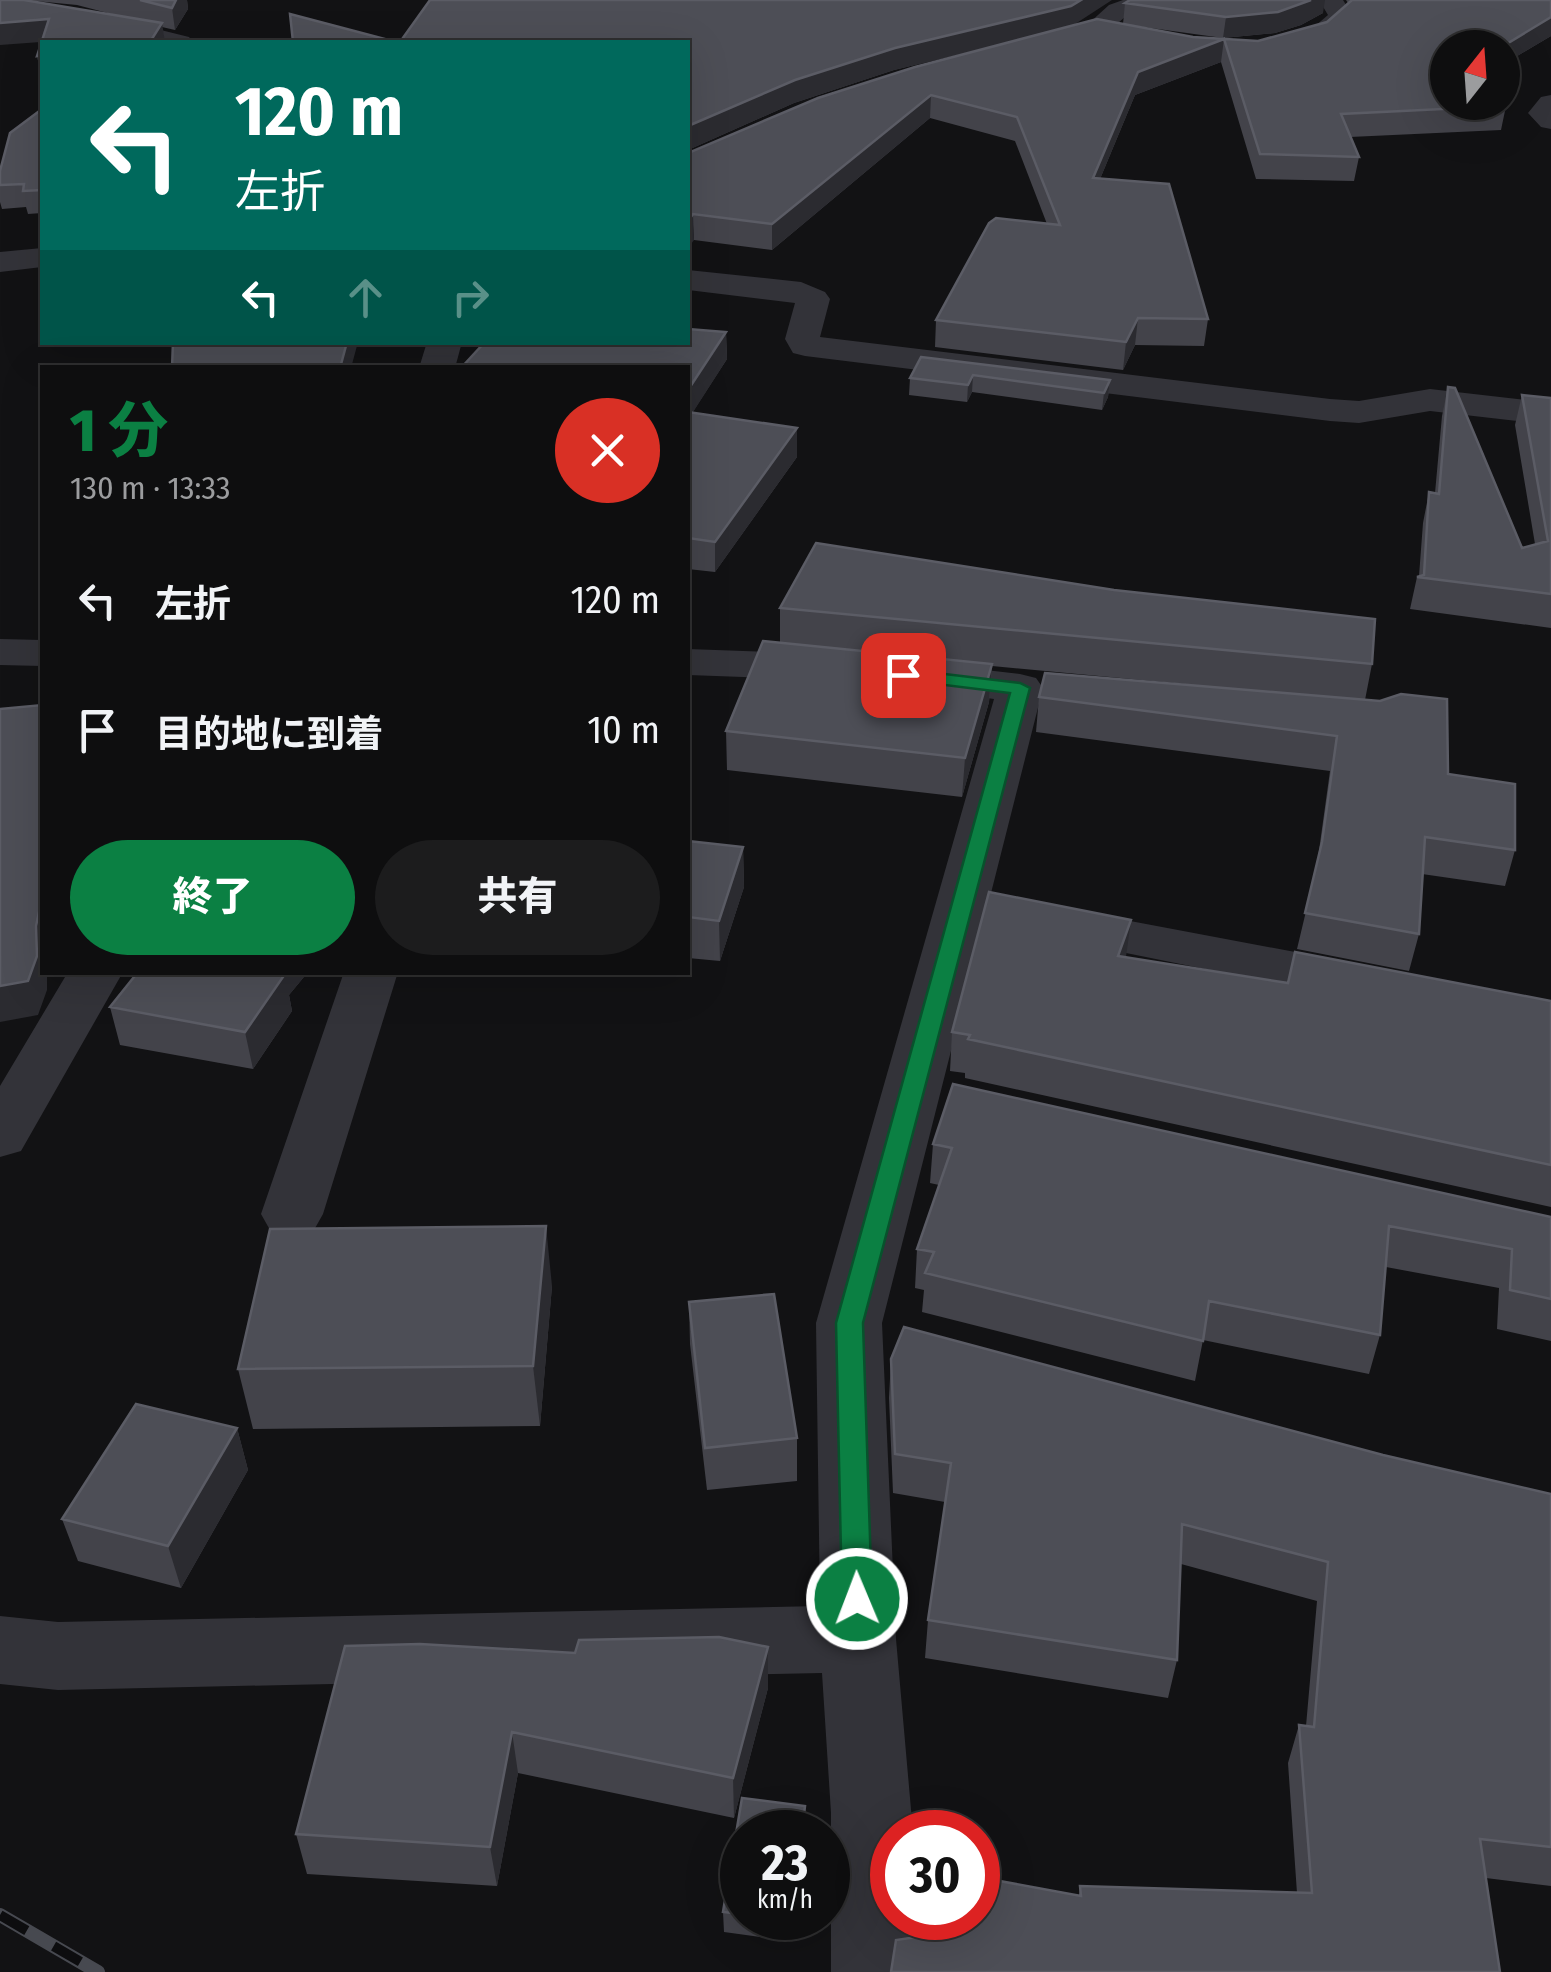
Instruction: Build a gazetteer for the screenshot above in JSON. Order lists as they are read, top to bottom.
{
  "north": "top",
  "page": {
    "turn": ["120 m", "左折"],
    "heading": ["1 分", "130 m · 13:33"],
    "list": [
      {
        "name": "左折",
        "value": "120 m"
      },
      {
        "name": "目的地に到着",
        "value": "10 m"
      }
    ],
    "buttons": ["終了", "共有"],
    "speed": "23 km/h",
    "limit": "30"
  }
}
